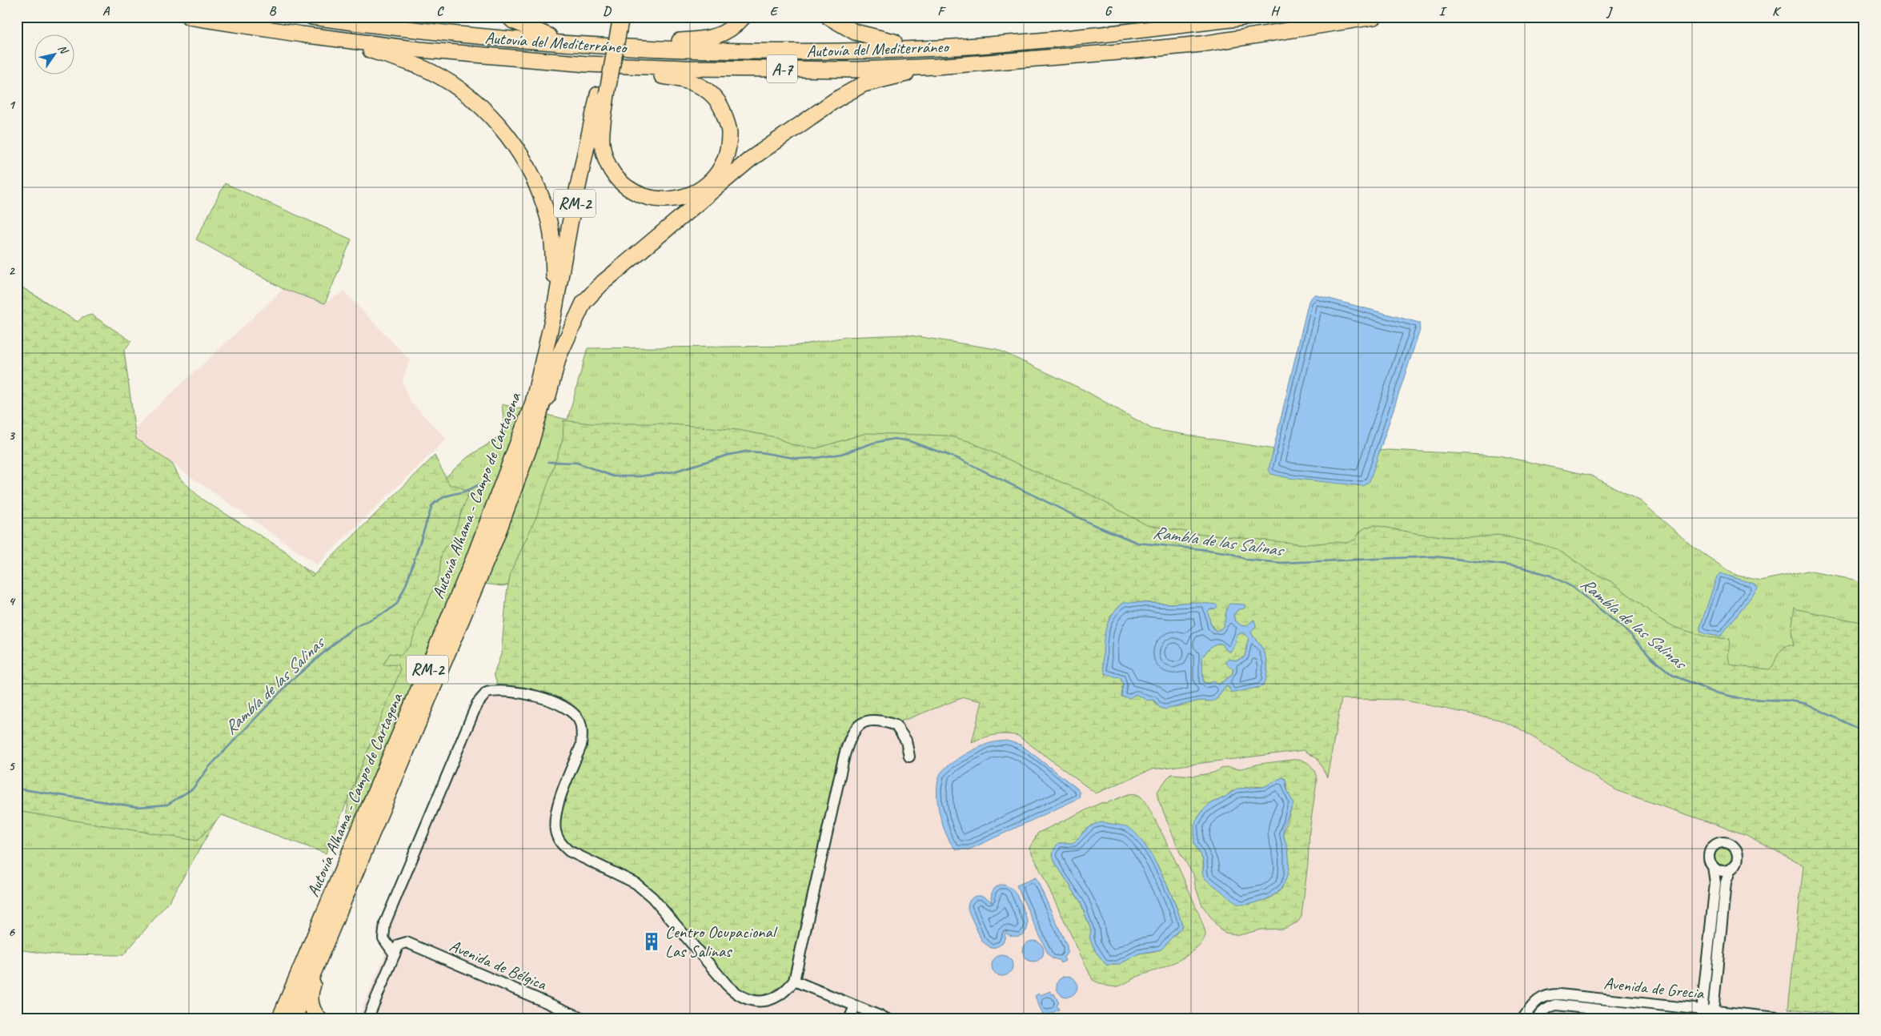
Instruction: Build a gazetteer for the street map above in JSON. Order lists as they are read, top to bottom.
{
  "streets": {
    "highway": [
      "Autovía del Mediterráneo",
      "A-7",
      "RM-2",
      "Autovía Alhama - Campo de Cartagena"
    ],
    "street": ["Avenida de Bélgica", "Avenida de Grecia"]
  },
  "crossings": [
    ["RM-2", "Autovía Alhama - Campo de Cartagena"]
  ],
  "water": ["Rambla de las Salinas"],
  "places": {
    "building": ["Centro Ocupacional Las Salinas"]
  },
  "north": "top right",
  "grid": {
    "columns": [
      "A",
      "B",
      "C",
      "D",
      "E",
      "F",
      "G",
      "H",
      "I",
      "J",
      "K"
    ],
    "rows": [
      "1",
      "2",
      "3",
      "4",
      "5",
      "6"
    ]
  }
}
